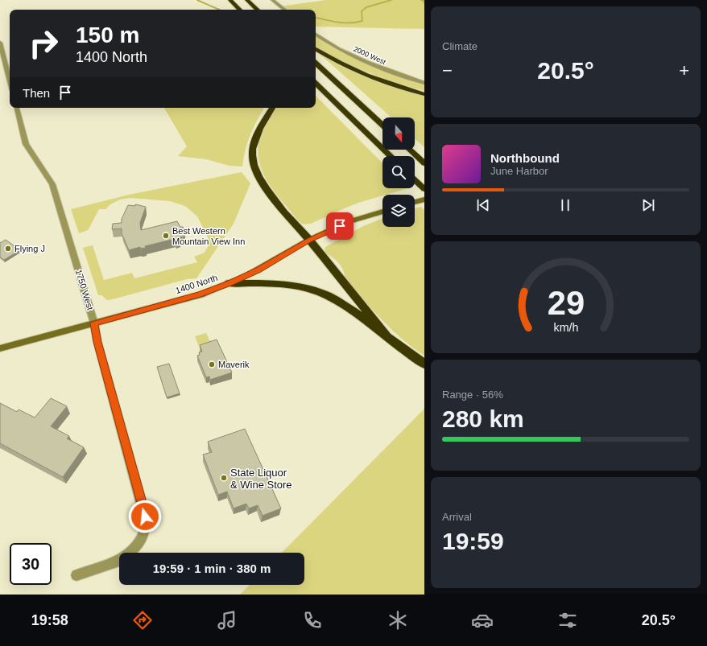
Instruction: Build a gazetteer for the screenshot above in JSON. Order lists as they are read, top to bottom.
{
  "streets": {
    "main road": ["1400 North"],
    "street": ["2000 West", "1750 West"]
  },
  "crossings": [
    ["1400 North", "1750 West"]
  ],
  "places": [
    "Best Western Mountain View Inn",
    "Flying J",
    "Maverik",
    "State Liquor & Wine Store"
  ],
  "north": "bottom",
  "page": {
    "tile": [
      "Climate",
      ["Range · 56%", "280 km"],
      ["Arrival", "19:59"]
    ],
    "turn": ["150 m", "1400 North"],
    "heat": ["−", "20.5°", "+"],
    "then": "Then",
    "song": ["Northbound", "June Harbor"],
    "limit": "30",
    "trip": "19:59 · 1 min · 380 m",
    "tabs": ["19:58", "20.5°"],
    "gauge": ["29", "km/h"]
  }
}
